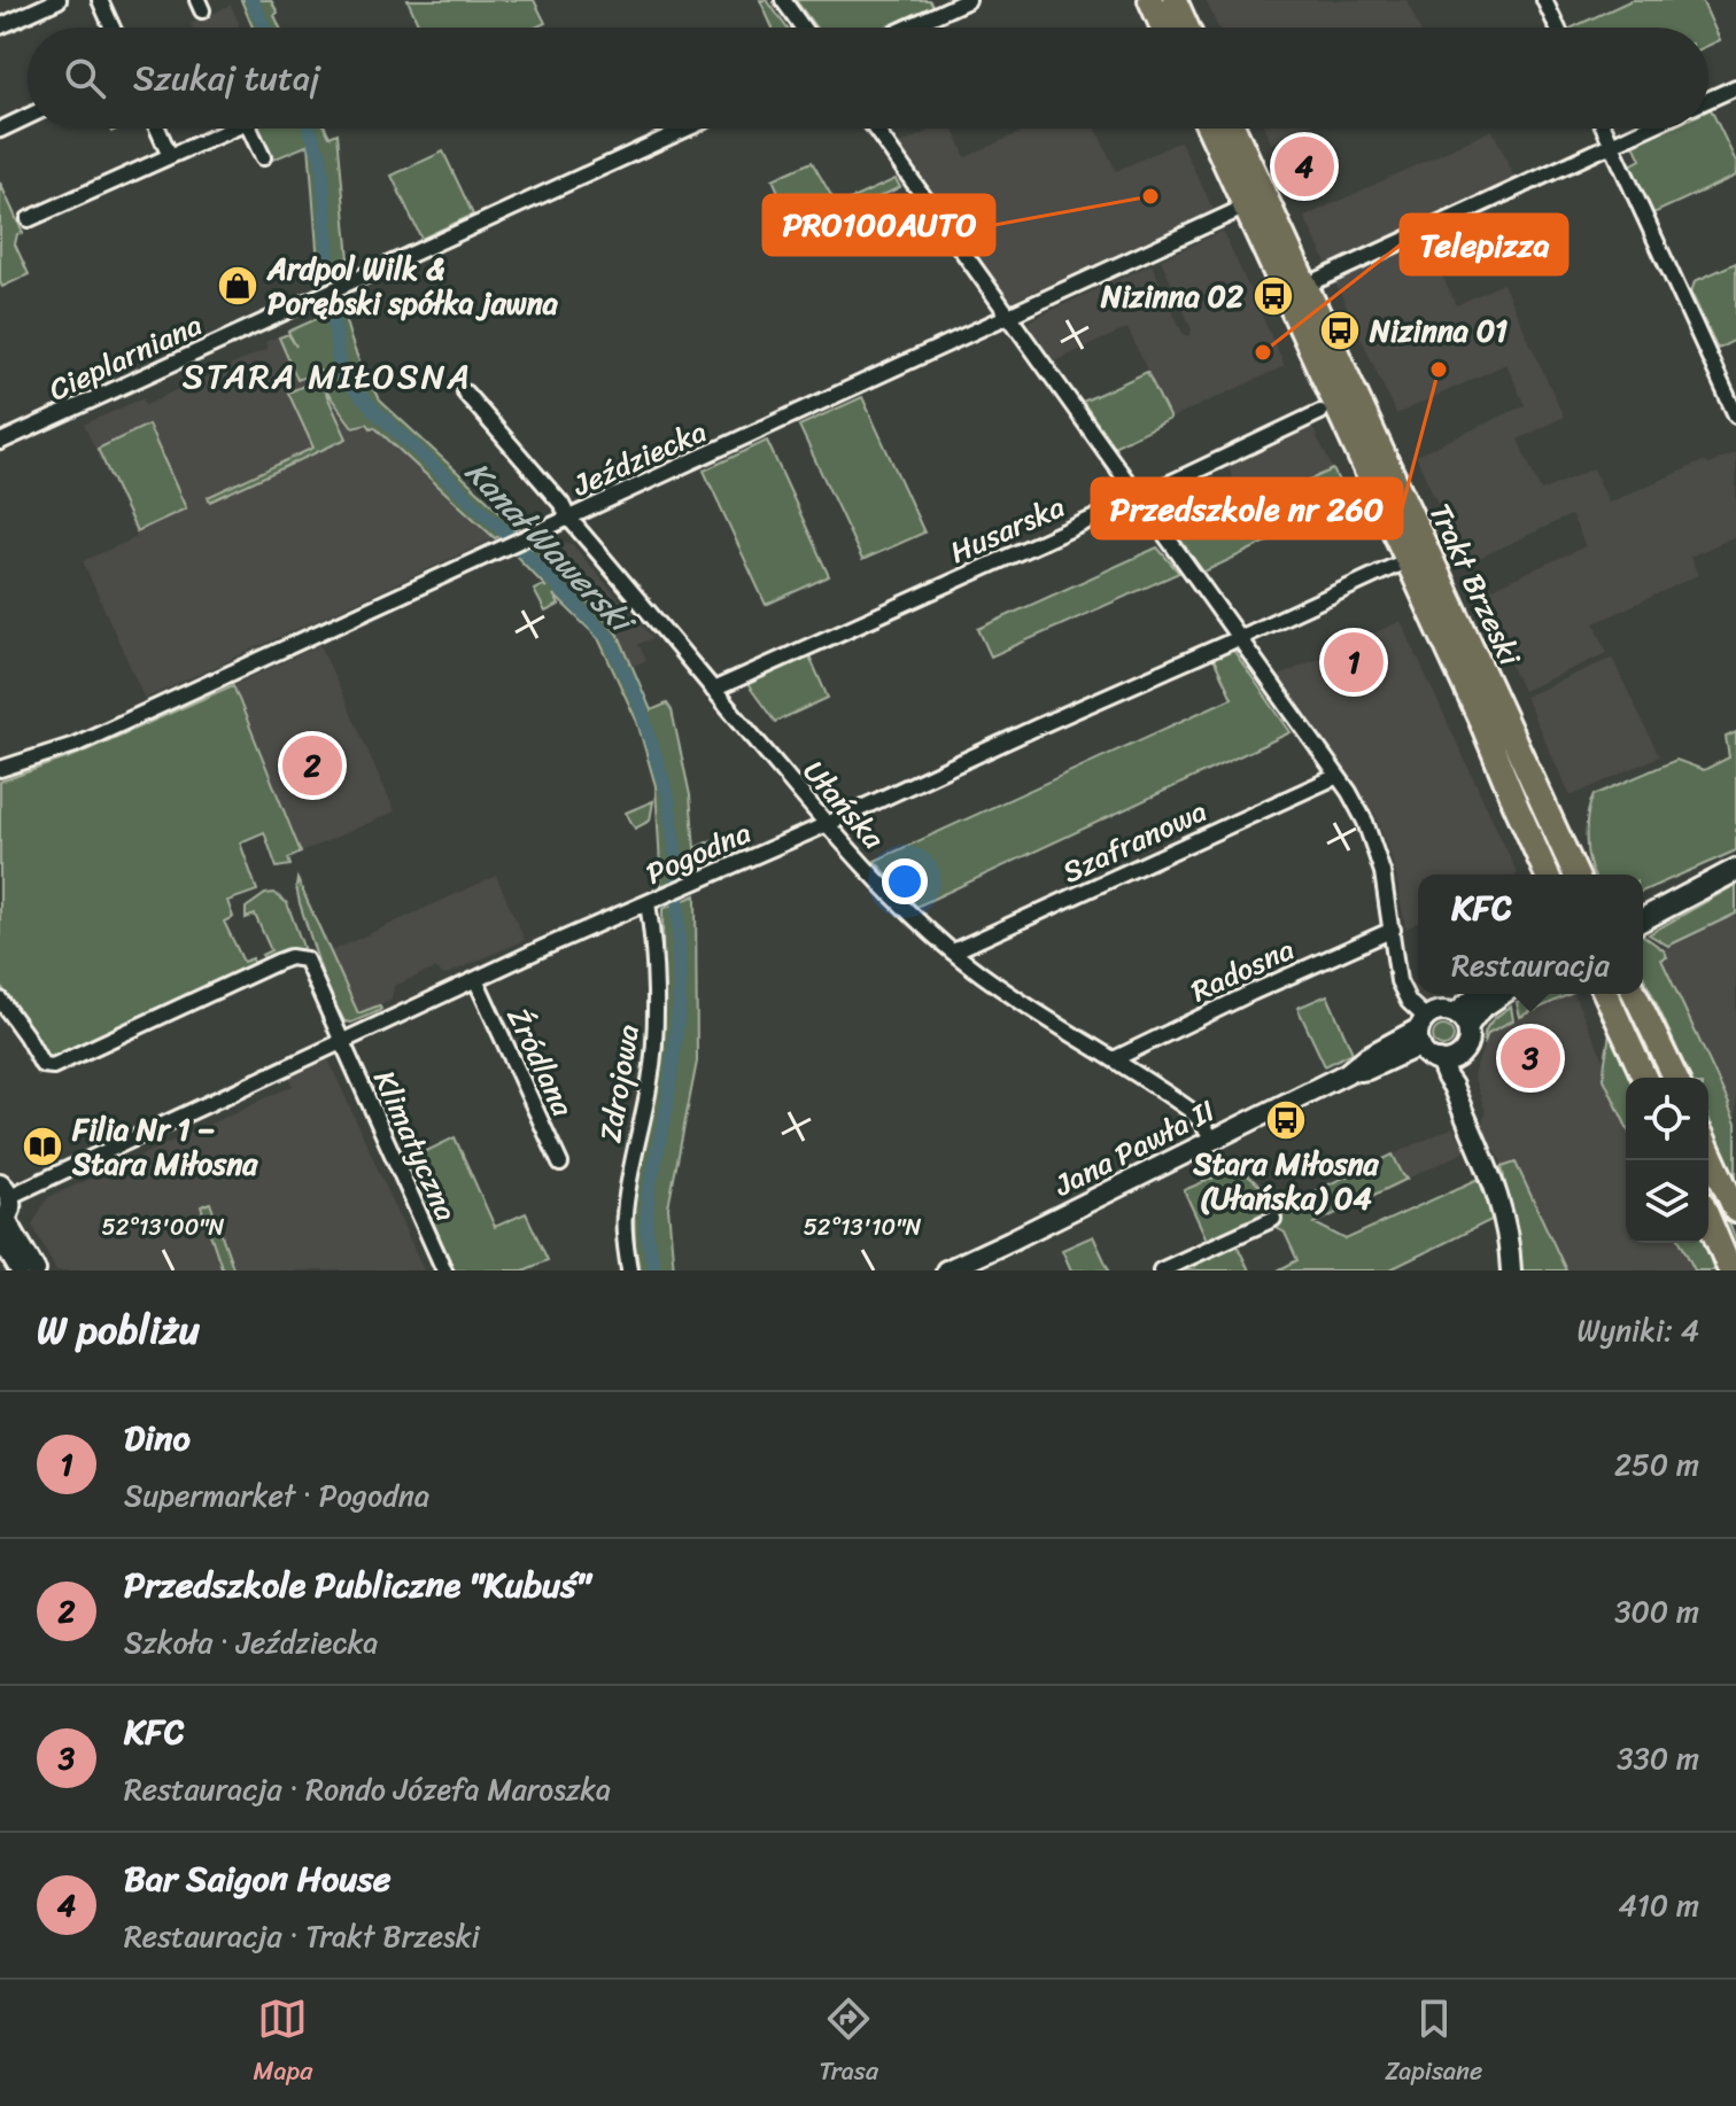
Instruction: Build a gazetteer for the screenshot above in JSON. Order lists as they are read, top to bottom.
{
  "streets": {
    "main road": ["Trakt Brzeski"],
    "street": [
      "Cieplarniana",
      "Jeździecka",
      "Husarska",
      "Ułańska",
      "Szafranowa",
      "Pogodna",
      "Radosna",
      "Źródlana",
      "Zdrojowa",
      "Klimatyczna",
      "Jana Pawła II"
    ]
  },
  "crossings": [
    ["Jeździecka", "Trakt Brzeski"],
    ["Jeździecka", "Ułańska"],
    ["Husarska", "Ułańska"],
    ["Trakt Brzeski", "Pogodna"],
    ["Ułańska", "Szafranowa"],
    ["Ułańska", "Pogodna"],
    ["Ułańska", "Radosna"],
    ["Ułańska", "Jana Pawła II"],
    ["Pogodna", "Źródlana"],
    ["Pogodna", "Zdrojowa"],
    ["Pogodna", "Klimatyczna"]
  ],
  "districts": ["STARA MIŁOSNA"],
  "water": ["Kanał Wawerski"],
  "places": {
    "other": ["PRO100AUTO", "Telepizza", "Przedszkole nr 260"],
    "shop": ["Ardpol Wilk & Porębski spółka jawna"],
    "bus stop": ["Nizinna 02", "Nizinna 01", "Stara Miłosna (Ułańska) 04"],
    "library": ["Filia Nr 1 – Stara Miłosna"]
  },
  "page": {
    "search": "Szukaj tutaj",
    "pins": [
      "4",
      "1",
      "2",
      "3"
    ],
    "popup": ["KFC", "Restauracja"],
    "heading": ["W pobliżu", "Wyniki: 4"],
    "list": [
      {
        "mark": "1",
        "name": "Dino",
        "note": "Supermarket · Pogodna",
        "value": "250 m"
      },
      {
        "mark": "2",
        "name": "Przedszkole Publiczne \"Kubuś\"",
        "note": "Szkoła · Jeździecka",
        "value": "300 m"
      },
      {
        "mark": "3",
        "name": "KFC",
        "note": "Restauracja · Rondo Józefa Maroszka",
        "value": "330 m"
      },
      {
        "mark": "4",
        "name": "Bar Saigon House",
        "note": "Restauracja · Trakt Brzeski",
        "value": "410 m"
      }
    ],
    "nav": ["Mapa", "Trasa", "Zapisane"]
  },
  "coordinates": ["52°13'00\"N", "52°13'10\"N"]
}
